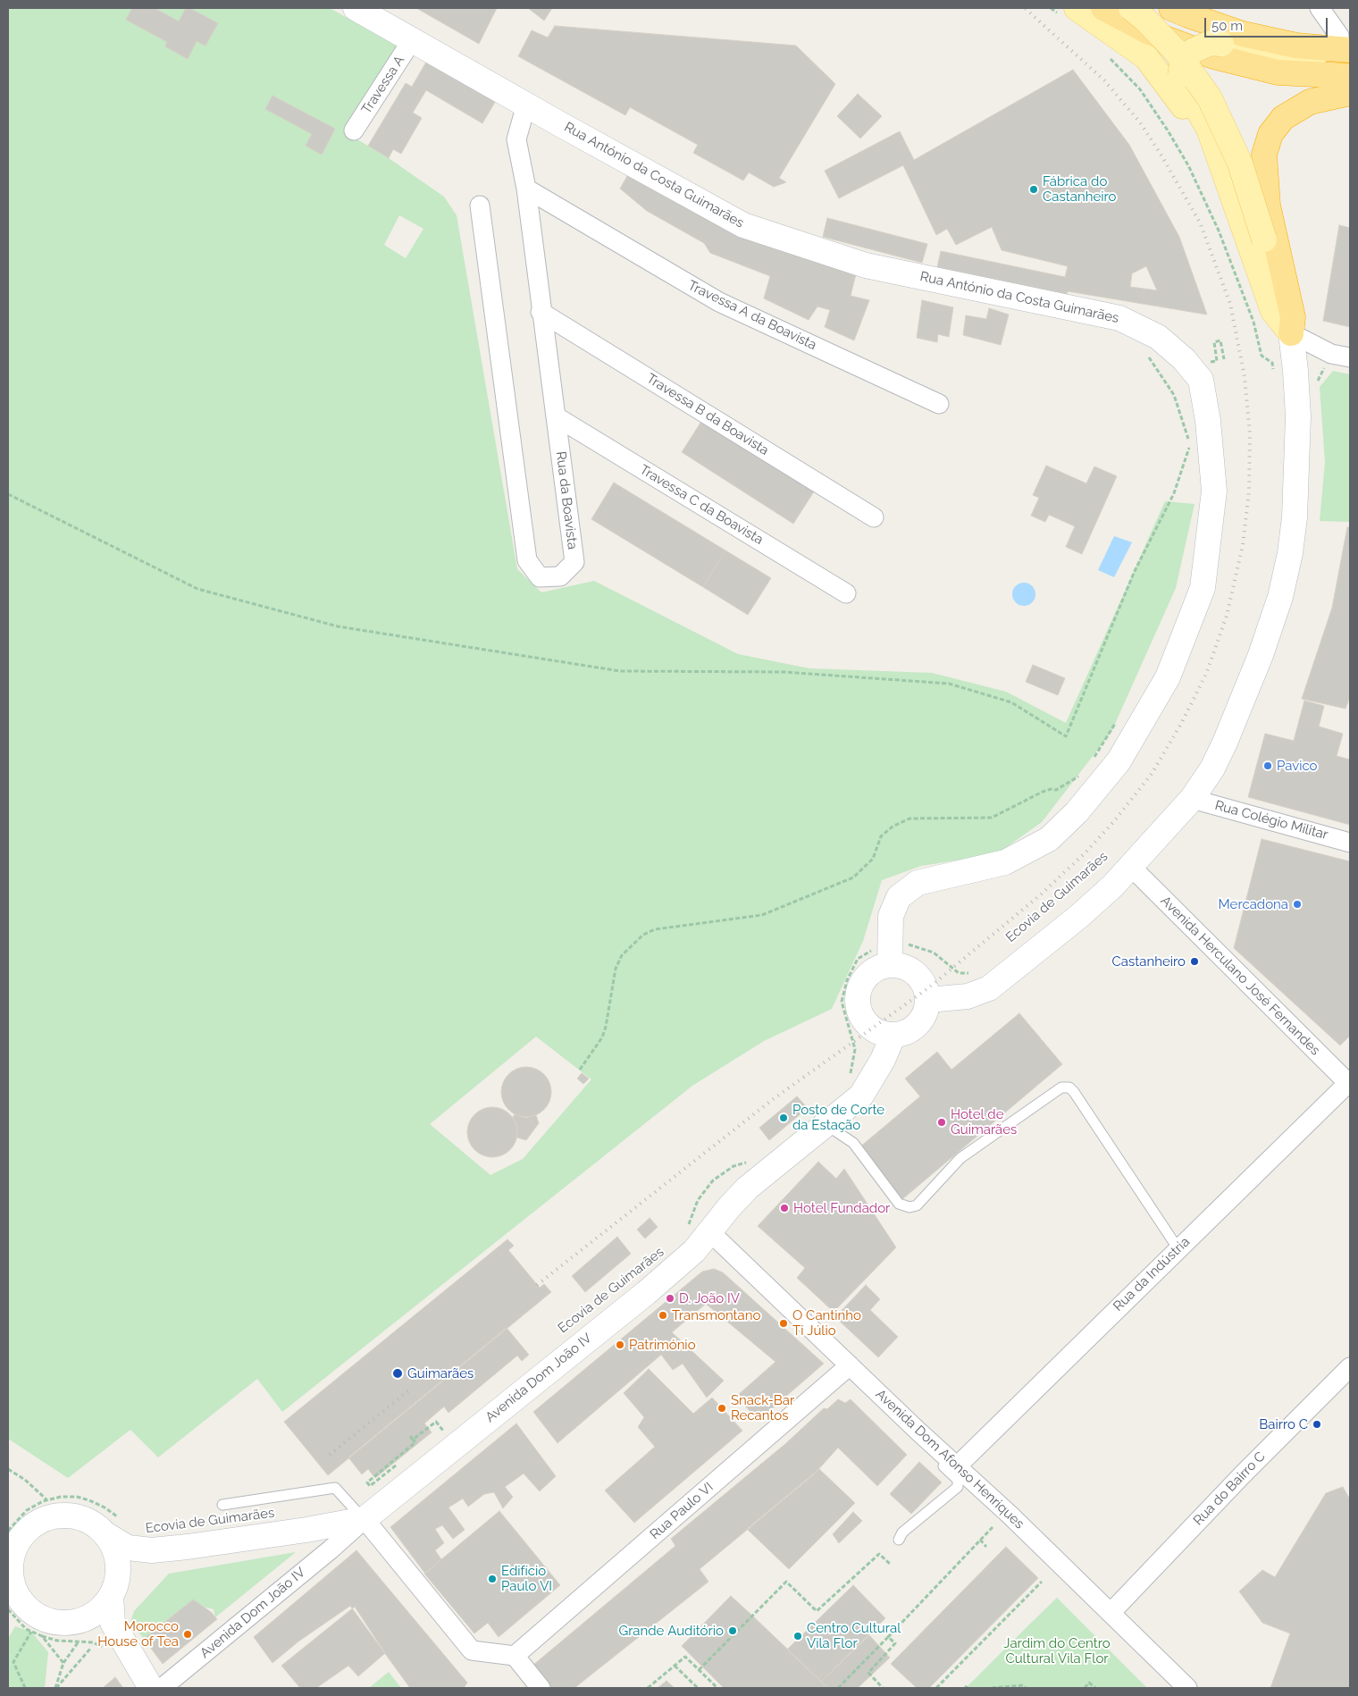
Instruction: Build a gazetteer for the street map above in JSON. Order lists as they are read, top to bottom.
{
  "streets": {
    "street": [
      "Travessa A",
      "Rua António da Costa Guimarães",
      "Travessa A da Boavista",
      "Travessa B da Boavista",
      "Rua da Boavista",
      "Travessa C da Boavista",
      "Rua Colégio Militar",
      "Avenida Herculano José Fernandes",
      "Rua da Indústria",
      "Avenida Dom João IV",
      "Avenida Dom Afonso Henriques",
      "Rua do Bairro C",
      "Rua Paulo VI"
    ]
  },
  "crossings": [
    ["Travessa A", "Rua António da Costa Guimarães"],
    ["Rua António da Costa Guimarães", "Rua da Boavista"],
    ["Rua António da Costa Guimarães", "Avenida Dom João IV"],
    ["Travessa A da Boavista", "Rua da Boavista"],
    ["Travessa B da Boavista", "Rua da Boavista"],
    ["Rua da Boavista", "Travessa C da Boavista"],
    ["Avenida Herculano José Fernandes", "Rua da Indústria"],
    ["Rua da Indústria", "Avenida Dom Afonso Henriques"],
    ["Avenida Dom João IV", "Avenida Dom Afonso Henriques"],
    ["Avenida Dom Afonso Henriques", "Rua do Bairro C"],
    ["Avenida Dom Afonso Henriques", "Rua Paulo VI"]
  ],
  "parks": ["Jardim do Centro Cultural Vila Flor"],
  "places": [
    "Fábrica do Castanheiro",
    "Pavico",
    "Mercadona",
    "Castanheiro",
    "Posto de Corte da Estação",
    "Hotel de Guimarães",
    "Hotel Fundador",
    "D. João IV",
    "Transmontano",
    "O Cantinho Ti Júlio",
    "Património",
    "Guimarães",
    "Snack-Bar Recantos",
    "Bairro C",
    "Edifício Paulo VI",
    "Grande Auditório",
    "Morocco House of Tea",
    "Centro Cultural Vila Flor"
  ],
  "scale_bar": "50 m"
}
